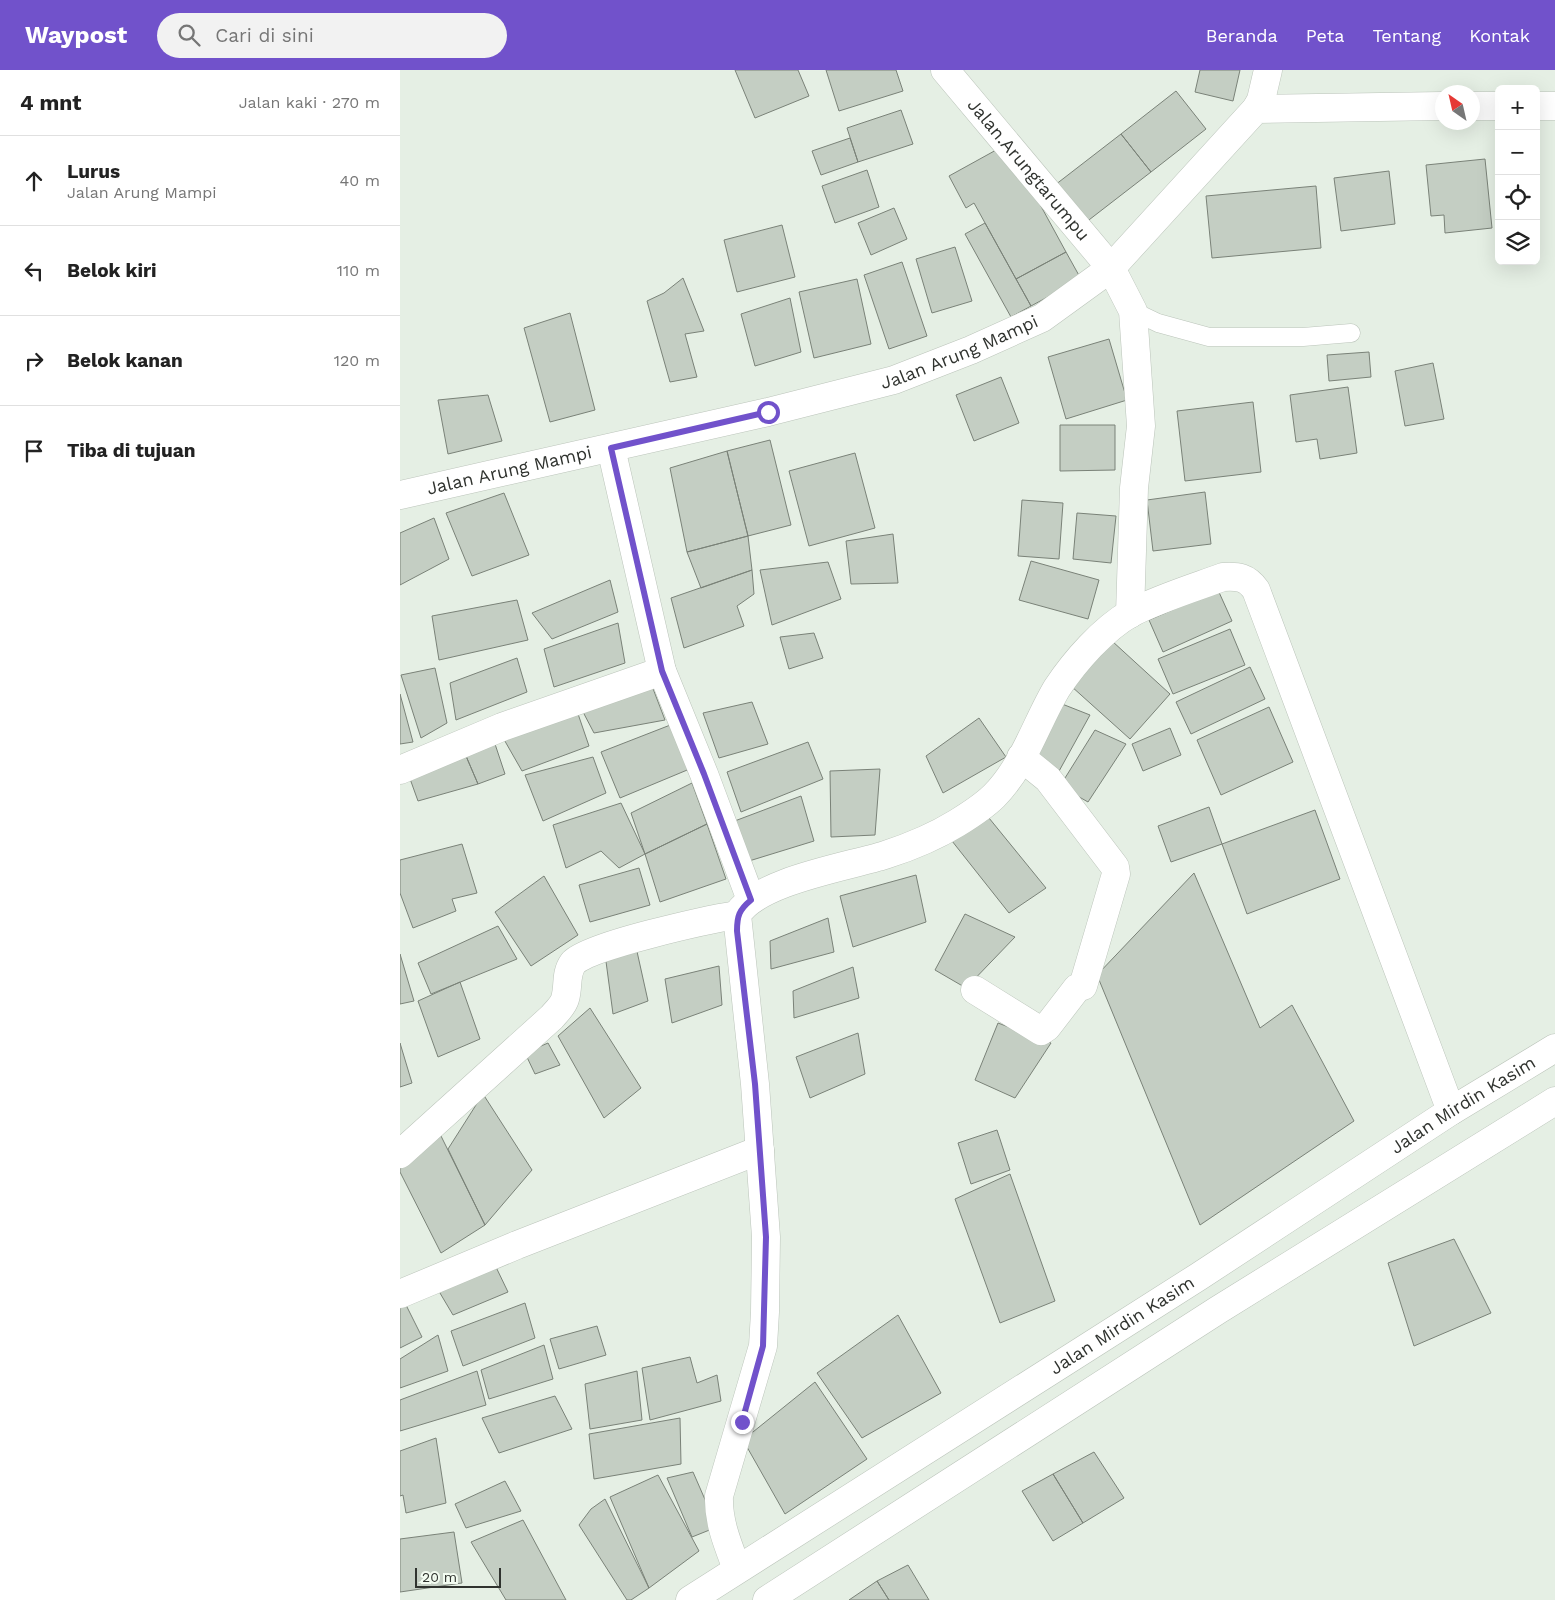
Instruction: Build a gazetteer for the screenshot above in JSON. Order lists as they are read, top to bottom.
{
  "streets": {
    "main road": ["Jalan.Arungtarumpu", "Jalan Arung Mampi", "Jalan Mirdin Kasim"]
  },
  "crossings": [
    ["Jalan.Arungtarumpu", "Jalan Arung Mampi"]
  ],
  "scale_bar": "20 m",
  "north": "top left",
  "page": {
    "header": "Waypost",
    "search": "Cari di sini",
    "nav": [
      "Beranda",
      "Peta",
      "Tentang",
      "Kontak"
    ],
    "heading": ["4 mnt", "Jalan kaki · 270 m"],
    "map_buttons": ["+", "−"],
    "list": [
      ["Lurus", "Jalan Arung Mampi", "40 m"],
      ["Belok kiri", "110 m"],
      ["Belok kanan", "120 m"],
      "Tiba di tujuan"
    ],
    "scale": "20 m"
  }
}
